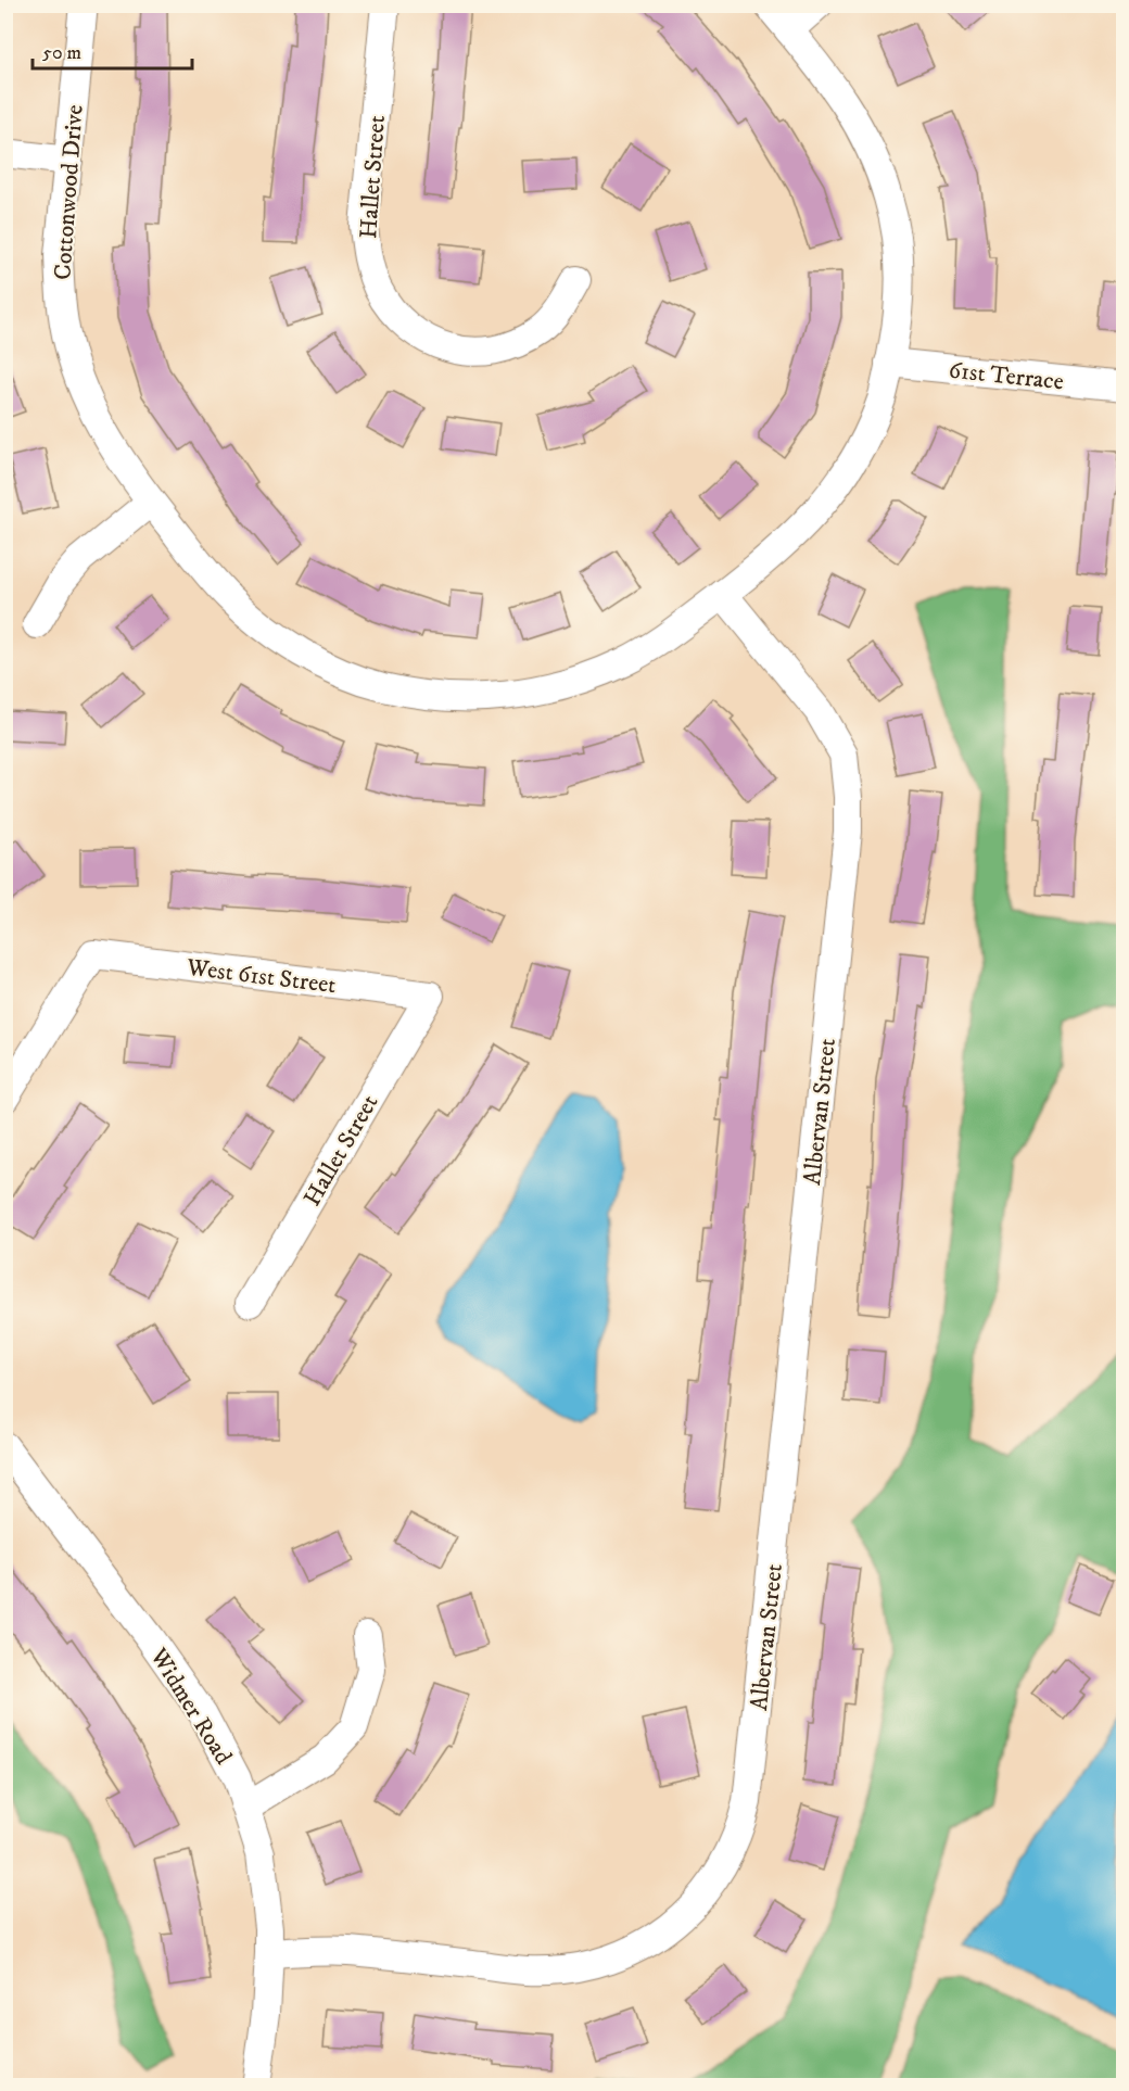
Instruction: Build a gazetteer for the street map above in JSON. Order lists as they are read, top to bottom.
{
  "streets": {
    "street": [
      "Hallet Street",
      "Cottonwood Drive",
      "61st Terrace",
      "West 61st Street",
      "Albervan Street",
      "Widmer Road"
    ]
  },
  "crossings": [
    ["Hallet Street", "West 61st Street"],
    ["Cottonwood Drive", "Albervan Street"],
    ["Albervan Street", "Widmer Road"]
  ],
  "scale_bar": "50 m"
}
